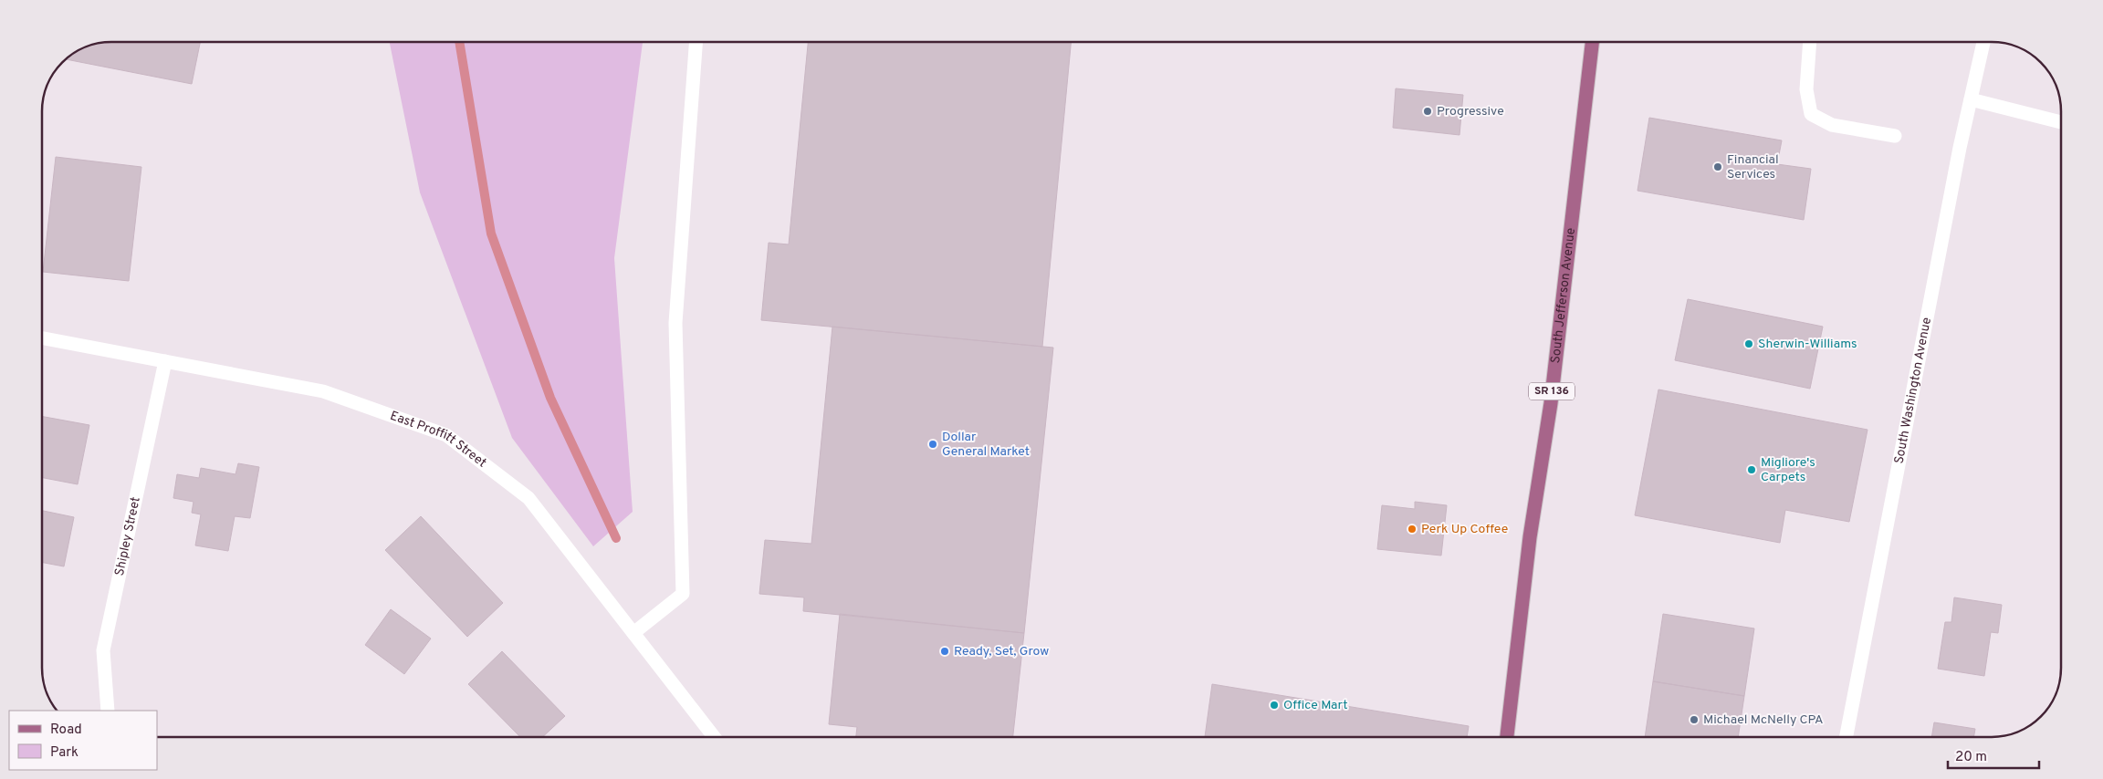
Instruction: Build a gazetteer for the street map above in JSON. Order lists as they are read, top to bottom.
{
  "streets": {
    "main road": ["South Jefferson Avenue", "SR 136"],
    "street": ["South Washington Avenue", "East Proffitt Street", "Shipley Street"]
  },
  "crossings": [
    ["East Proffitt Street", "Shipley Street"]
  ],
  "places": [
    "Progressive",
    "Financial Services",
    "Sherwin-Williams",
    "Dollar General Market",
    "Migliore's Carpets",
    "Perk Up Coffee",
    "Ready, Set, Grow",
    "Office Mart",
    "Michael McNelly CPA"
  ],
  "legend": ["Road", "Park"],
  "scale_bar": "20 m"
}
